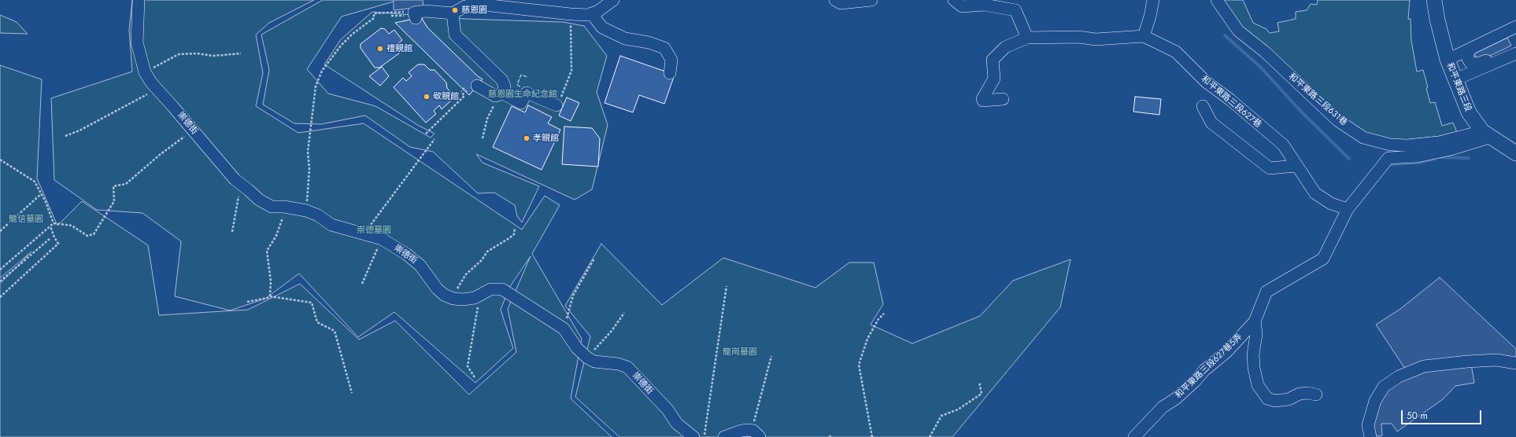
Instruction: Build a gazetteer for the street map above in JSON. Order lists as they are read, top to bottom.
{
  "streets": {
    "main road": ["和平東路三段"],
    "street": [
      "和平東路三段631巷",
      "和平東路三段627巷",
      "崇德街",
      "和平東路三段627巷5弄"
    ]
  },
  "crossings": [
    ["和平東路三段", "和平東路三段631巷"],
    ["和平東路三段627巷", "和平東路三段627巷5弄"]
  ],
  "parks": [
    "慈恩園生命紀念館",
    "龍信墓園",
    "崇德墓園",
    "龍崗墓園"
  ],
  "places": [
    "慈恩園",
    "禮親館",
    "敬親館",
    "孝親館"
  ],
  "scale_bar": "50 m"
}
